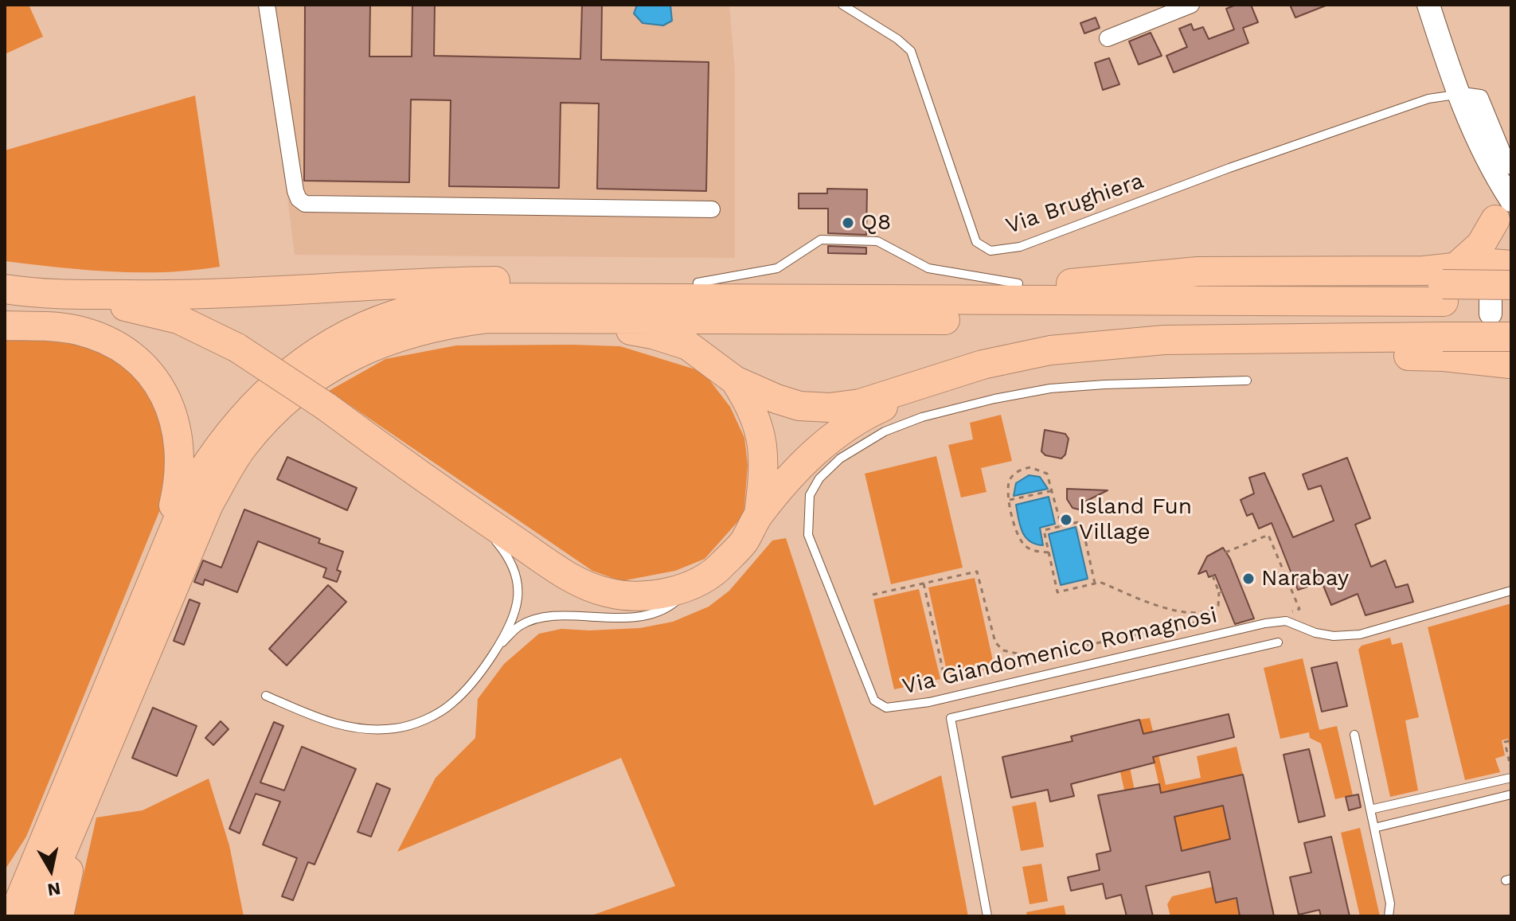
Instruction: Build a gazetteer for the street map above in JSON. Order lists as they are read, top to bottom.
{
  "streets": {
    "lane": ["Via Brughiera", "Via Giandomenico Romagnosi"]
  },
  "places": ["Q8", "Island Fun Village", "Narabay"],
  "north": "bottom"
}
